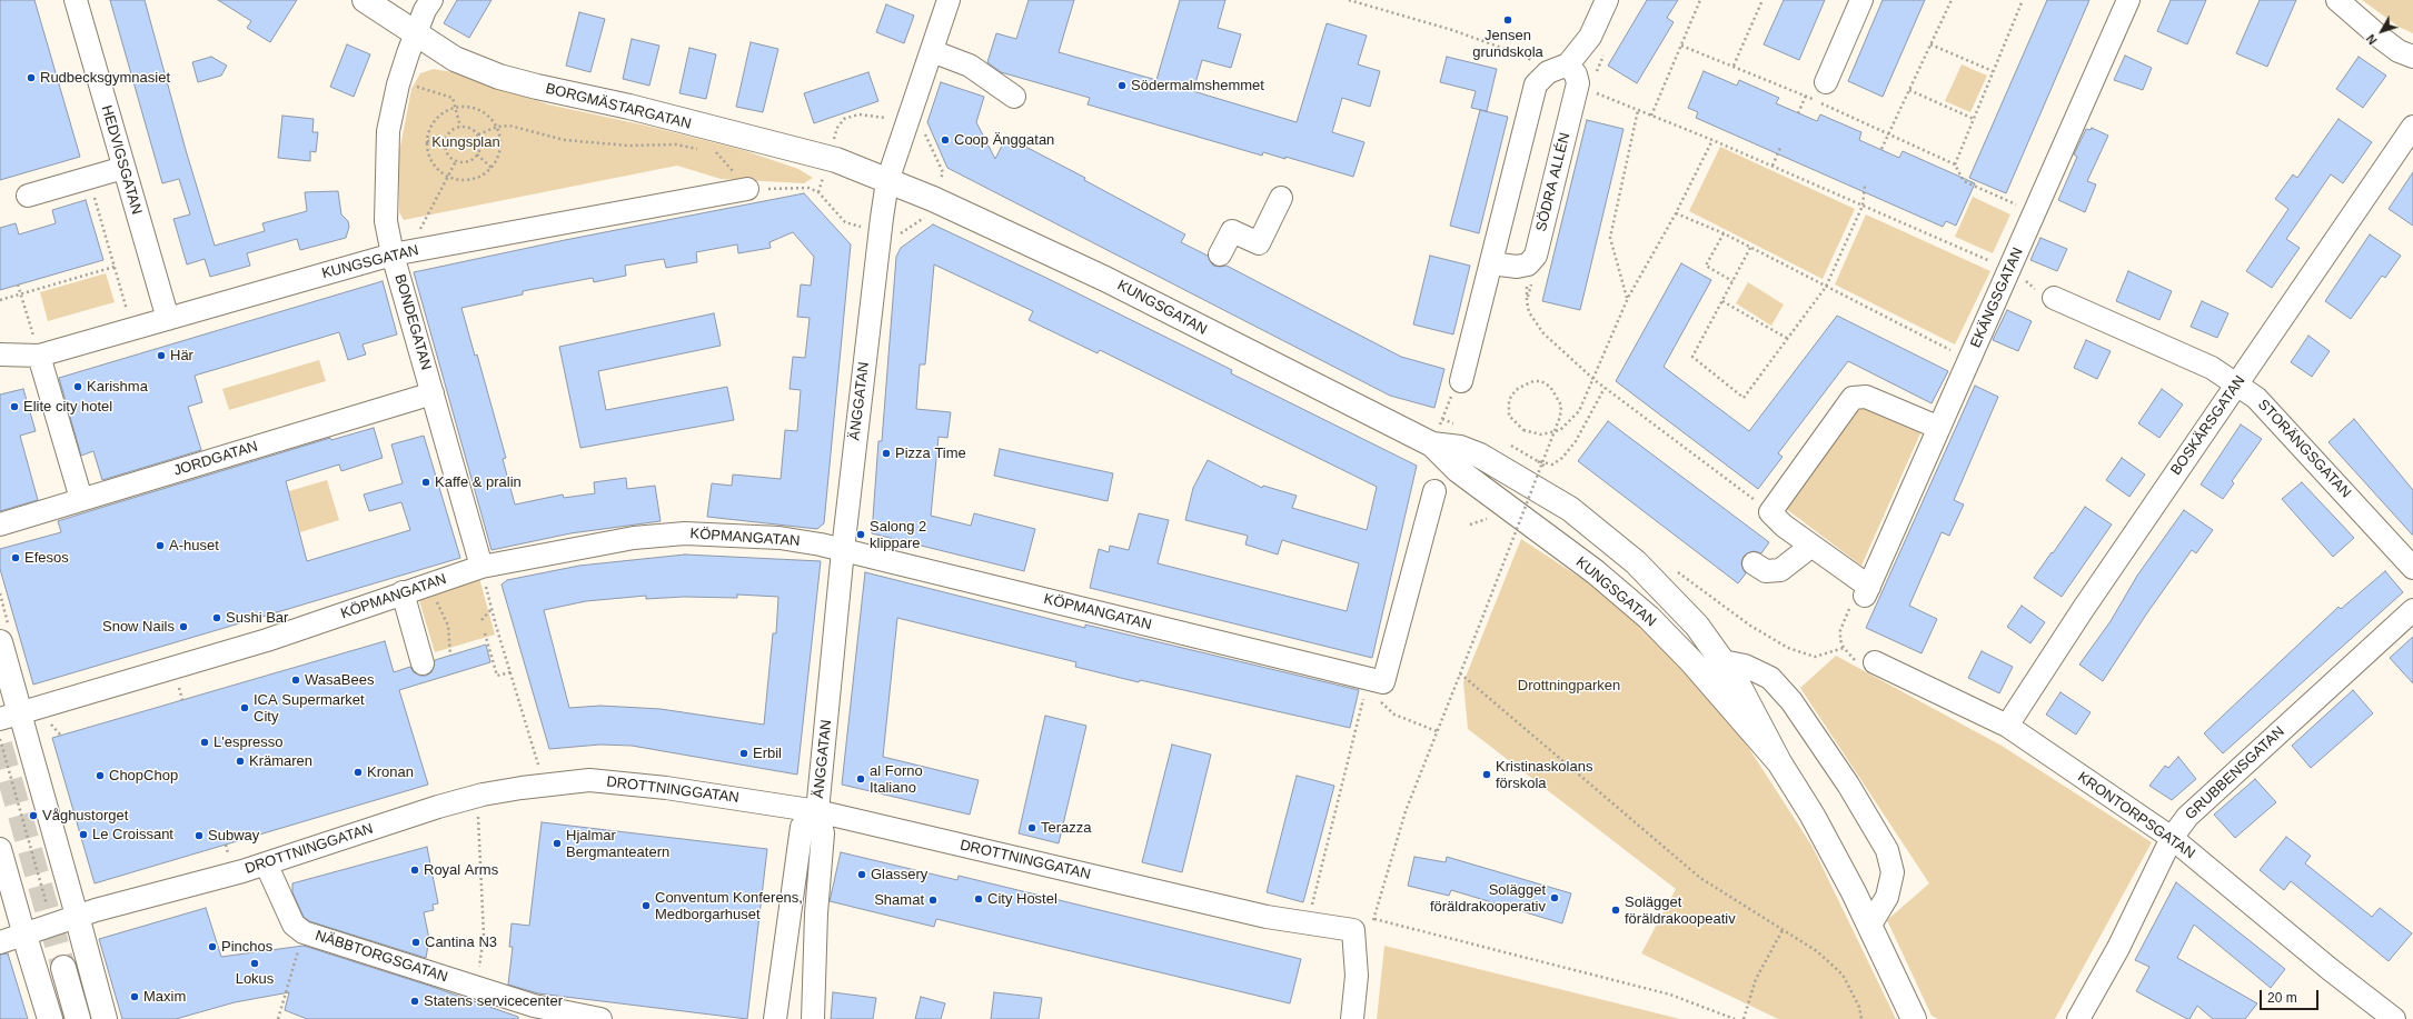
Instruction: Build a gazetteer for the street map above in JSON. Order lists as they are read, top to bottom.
{
  "streets": {
    "main road": ["BORGMÄSTARGATAN", "KUNGSGATAN"],
    "street": [
      "HEDVIGSGATAN",
      "SÖDRA ALLÉN",
      "EKÄNGSGATAN",
      "BONDEGATAN",
      "ÄNGGATAN",
      "BOSKÄRSGATAN",
      "STORÄNGSGATAN",
      "JORDGATAN",
      "KÖPMANGATAN",
      "GRUBBENSGATAN",
      "DROTTNINGGATAN",
      "KRONTORPSGATAN",
      "NÄBBTORGSGATAN"
    ]
  },
  "crossings": [
    ["BORGMÄSTARGATAN", "KUNGSGATAN"],
    ["BORGMÄSTARGATAN", "BONDEGATAN"],
    ["BORGMÄSTARGATAN", "ÄNGGATAN"],
    ["HEDVIGSGATAN", "KUNGSGATAN"],
    ["KUNGSGATAN", "BONDEGATAN"],
    ["KUNGSGATAN", "ÄNGGATAN"],
    ["BONDEGATAN", "JORDGATAN"],
    ["BONDEGATAN", "KÖPMANGATAN"],
    ["ÄNGGATAN", "KÖPMANGATAN"],
    ["ÄNGGATAN", "DROTTNINGGATAN"],
    ["BOSKÄRSGATAN", "STORÄNGSGATAN"],
    ["BOSKÄRSGATAN", "KRONTORPSGATAN"],
    ["GRUBBENSGATAN", "KRONTORPSGATAN"],
    ["DROTTNINGGATAN", "NÄBBTORGSGATAN"]
  ],
  "parks": ["Kungsplan", "Drottningparken"],
  "places": [
    "Jensen grundskola",
    "Rudbecksgymnasiet",
    "Södermalmshemmet",
    "Coop Änggatan",
    "Här",
    "Karishma",
    "Elite city hotel",
    "Pizza Time",
    "Kaffe & pralin",
    "Salong 2 klippare",
    "A-huset",
    "Efesos",
    "Sushi Bar",
    "Snow Nails",
    "WasaBees",
    "ICA Supermarket City",
    "L'espresso",
    "Erbil",
    "Krämaren",
    "Kronan",
    "Kristinaskolans förskola",
    "ChopChop",
    "al Forno Italiano",
    "Våghustorget",
    "Terazza",
    "Le Croissant",
    "Subway",
    "Hjalmar Bergmanteatern",
    "Royal Arms",
    "Glassery",
    "Solägget föräldrakooperativ",
    "City Hostel",
    "Shamat",
    "Conventum Konferens, Medborgarhuset",
    "Solägget föräldrakoopeativ",
    "Cantina N3",
    "Pinchos",
    "Lokus",
    "Maxim",
    "Statens servicecenter"
  ],
  "scale_bar": "20 m",
  "north": "bottom left"
}
